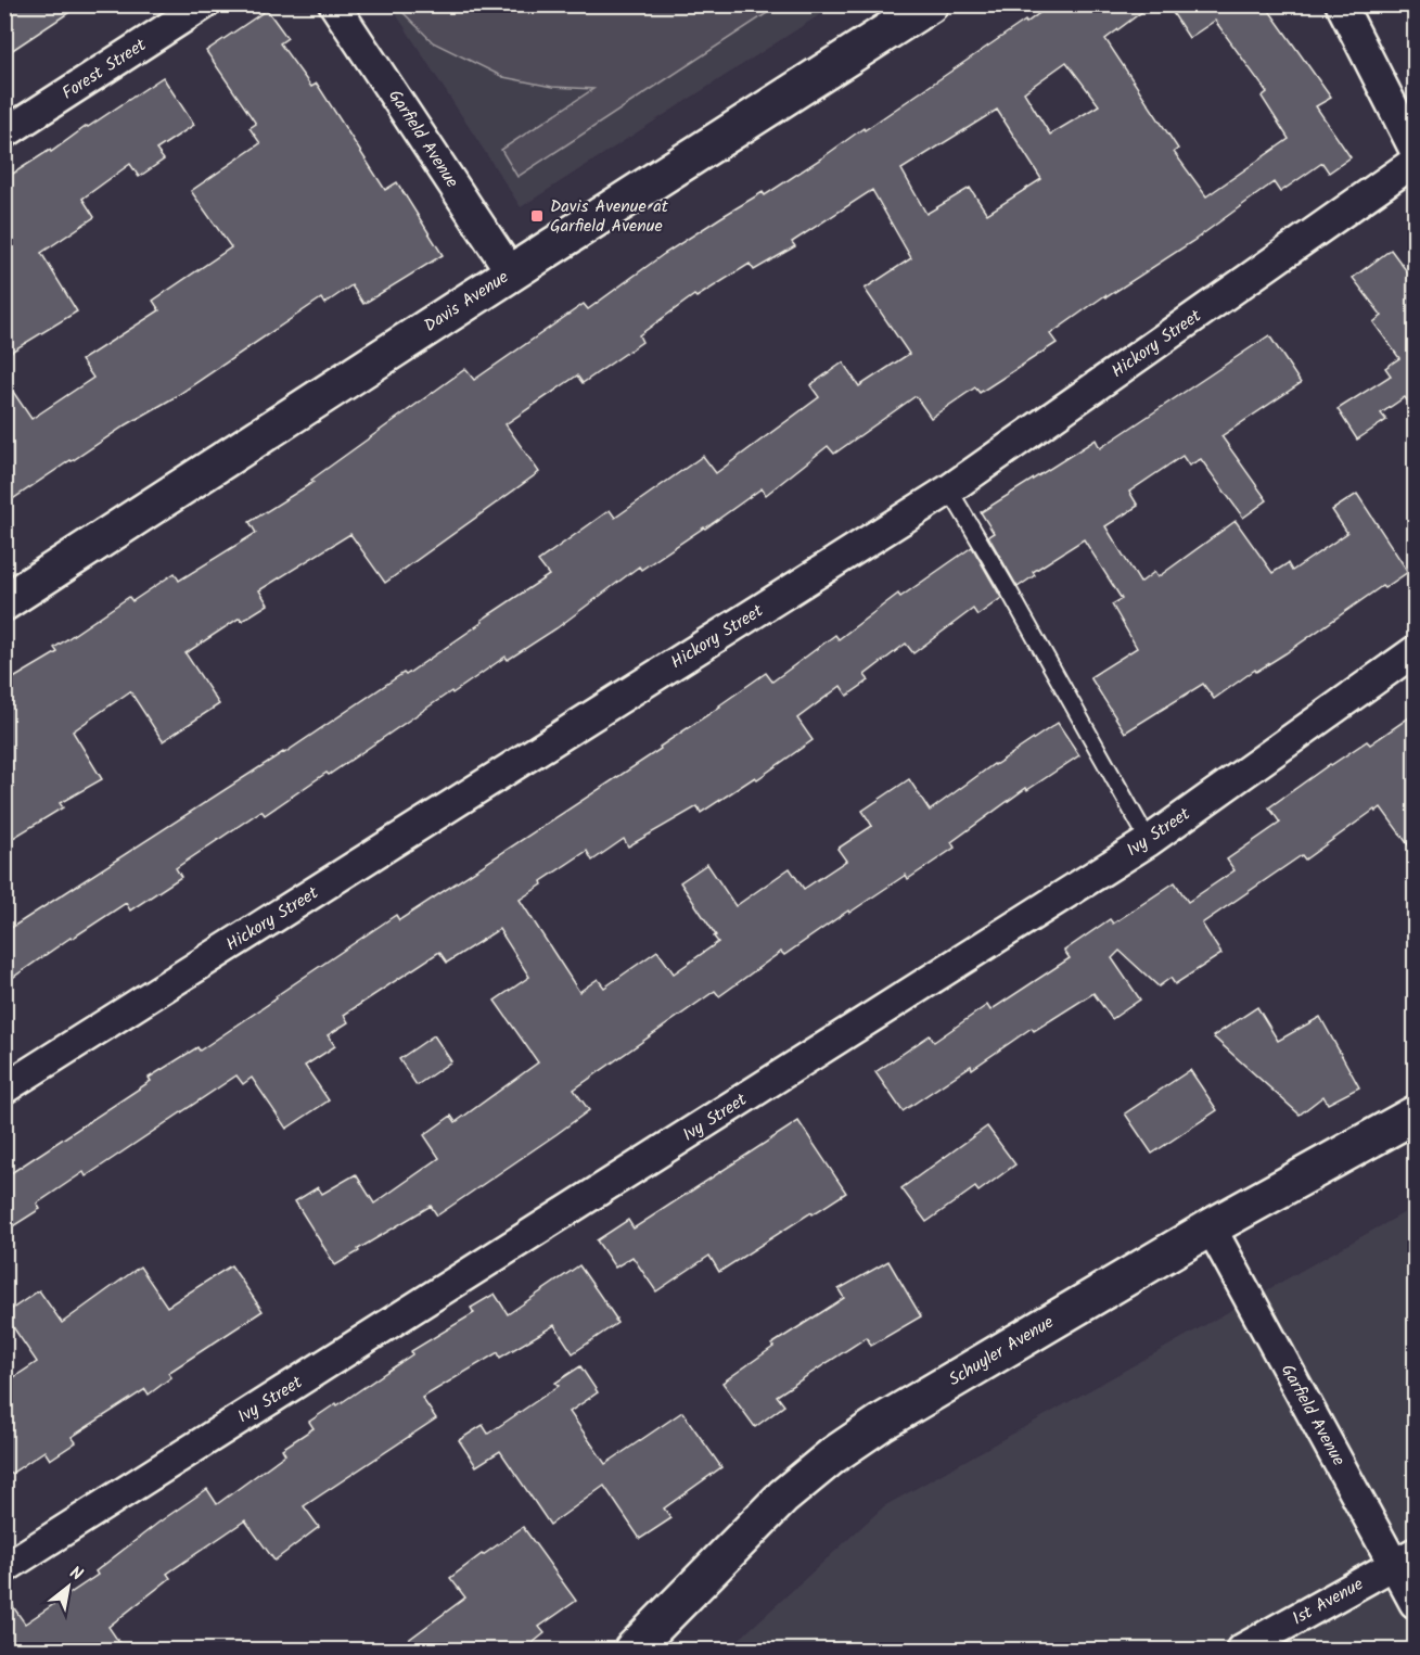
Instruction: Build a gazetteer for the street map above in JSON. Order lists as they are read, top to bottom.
{
  "streets": {
    "street": [
      "Forest Street",
      "Garfield Avenue",
      "Davis Avenue",
      "Hickory Street",
      "Ivy Street",
      "Schuyler Avenue",
      "1st Avenue"
    ]
  },
  "crossings": [
    ["Garfield Avenue", "Davis Avenue"],
    ["Garfield Avenue", "Schuyler Avenue"],
    ["Garfield Avenue", "1st Avenue"]
  ],
  "places": {
    "transit": ["Davis Avenue at Garfield Avenue"]
  },
  "north": "top right"
}
